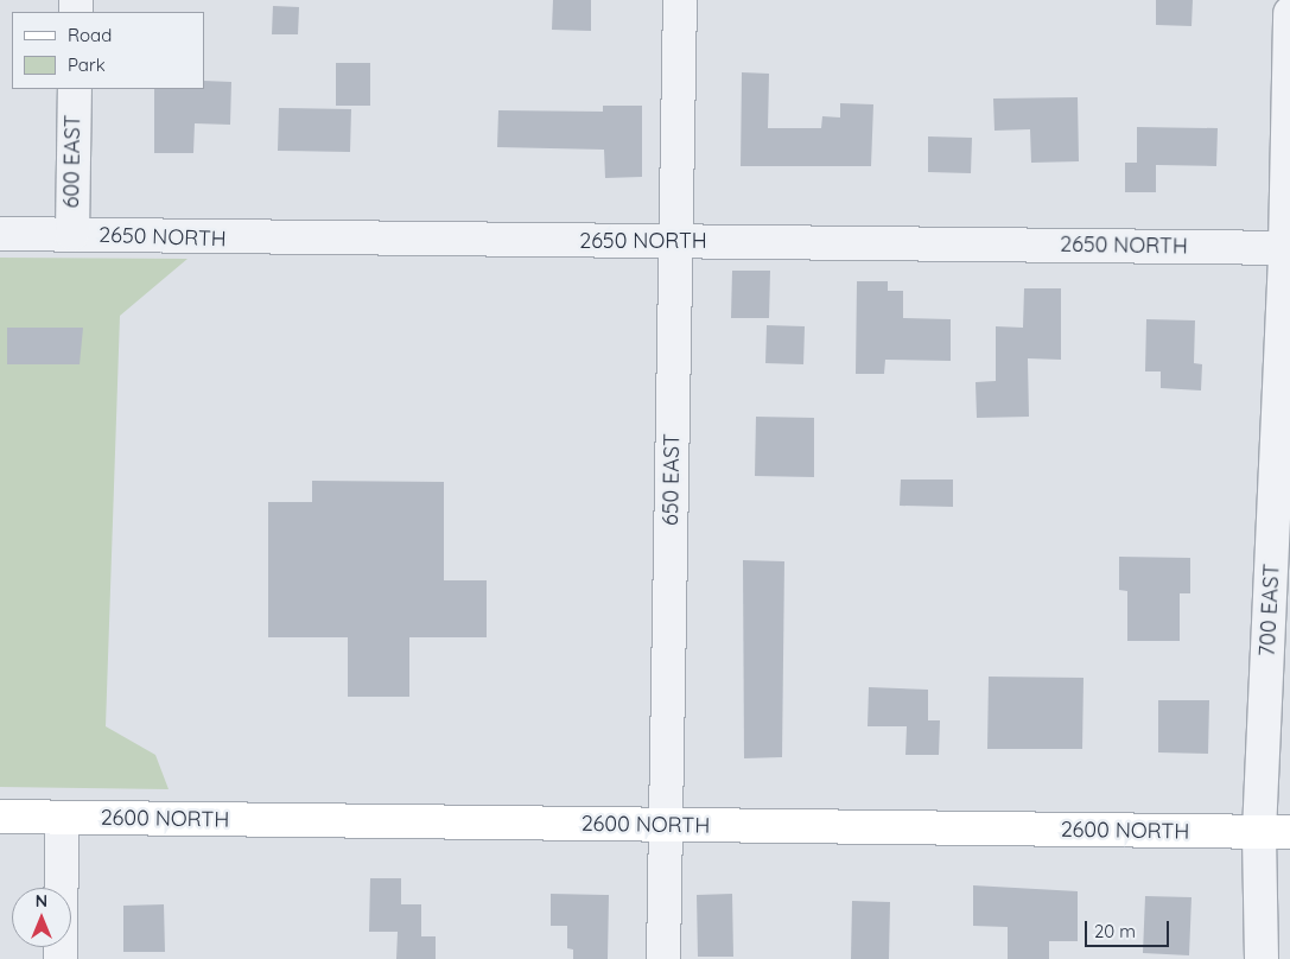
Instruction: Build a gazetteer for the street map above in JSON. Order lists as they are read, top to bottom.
{
  "streets": {
    "main road": ["2600 NORTH"],
    "street": [
      "600 EAST",
      "2650 NORTH",
      "650 EAST",
      "700 EAST"
    ]
  },
  "crossings": [
    ["600 EAST", "2650 NORTH"],
    ["2650 NORTH", "650 EAST"],
    ["2650 NORTH", "700 EAST"],
    ["650 EAST", "2600 NORTH"],
    ["700 EAST", "2600 NORTH"]
  ],
  "legend": ["Road", "Park"],
  "scale_bar": "20 m",
  "north": "top"
}
